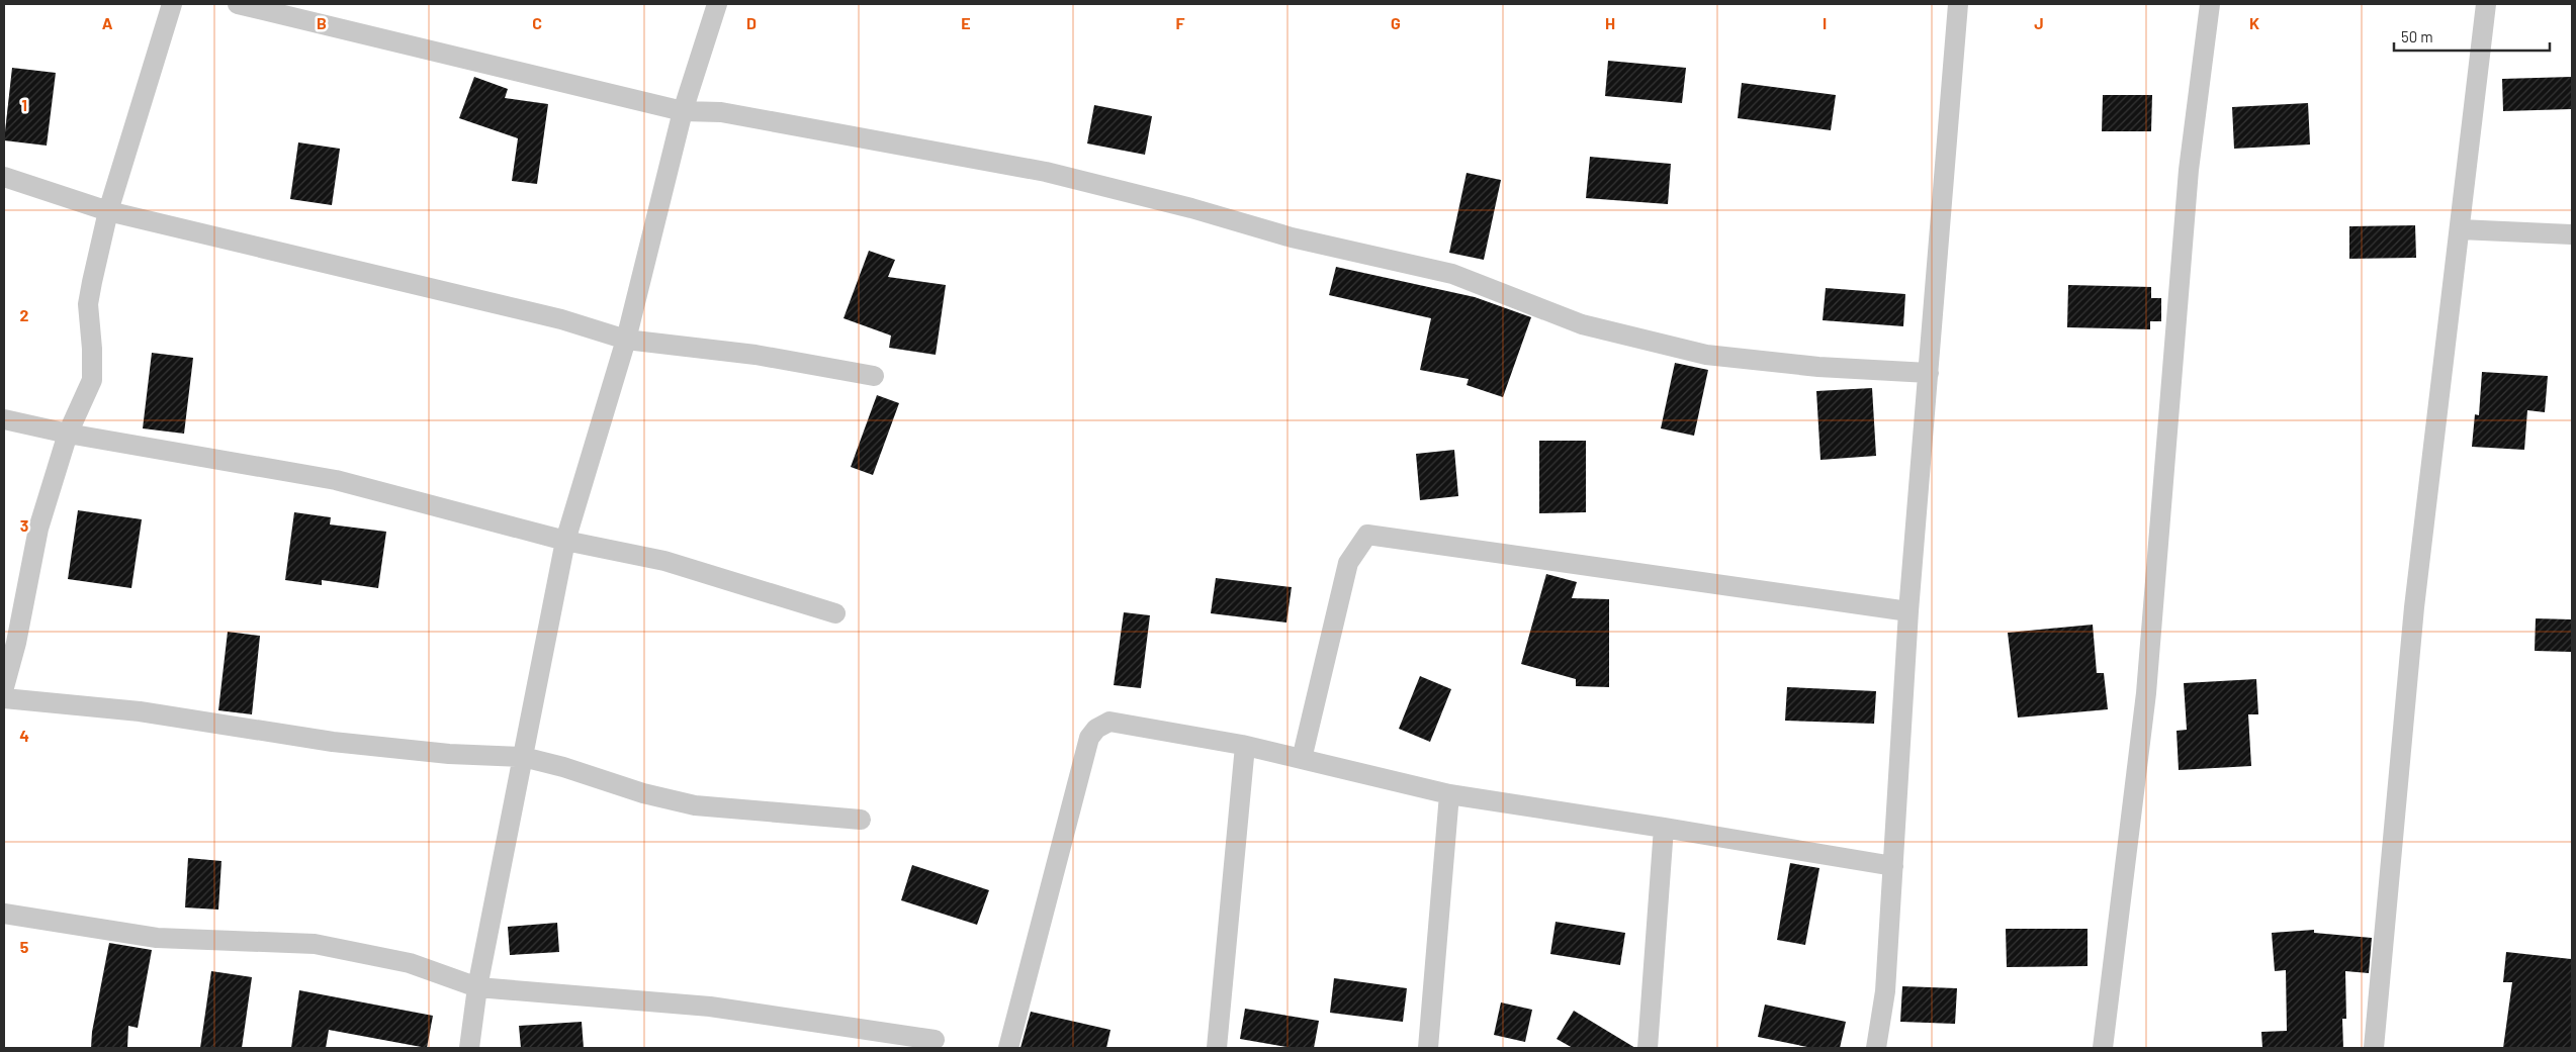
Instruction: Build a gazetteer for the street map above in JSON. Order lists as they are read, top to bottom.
{
  "scale_bar": "50 m",
  "grid": {
    "columns": [
      "A",
      "B",
      "C",
      "D",
      "E",
      "F",
      "G",
      "H",
      "I",
      "J",
      "K"
    ],
    "rows": [
      "1",
      "2",
      "3",
      "4",
      "5"
    ]
  }
}
